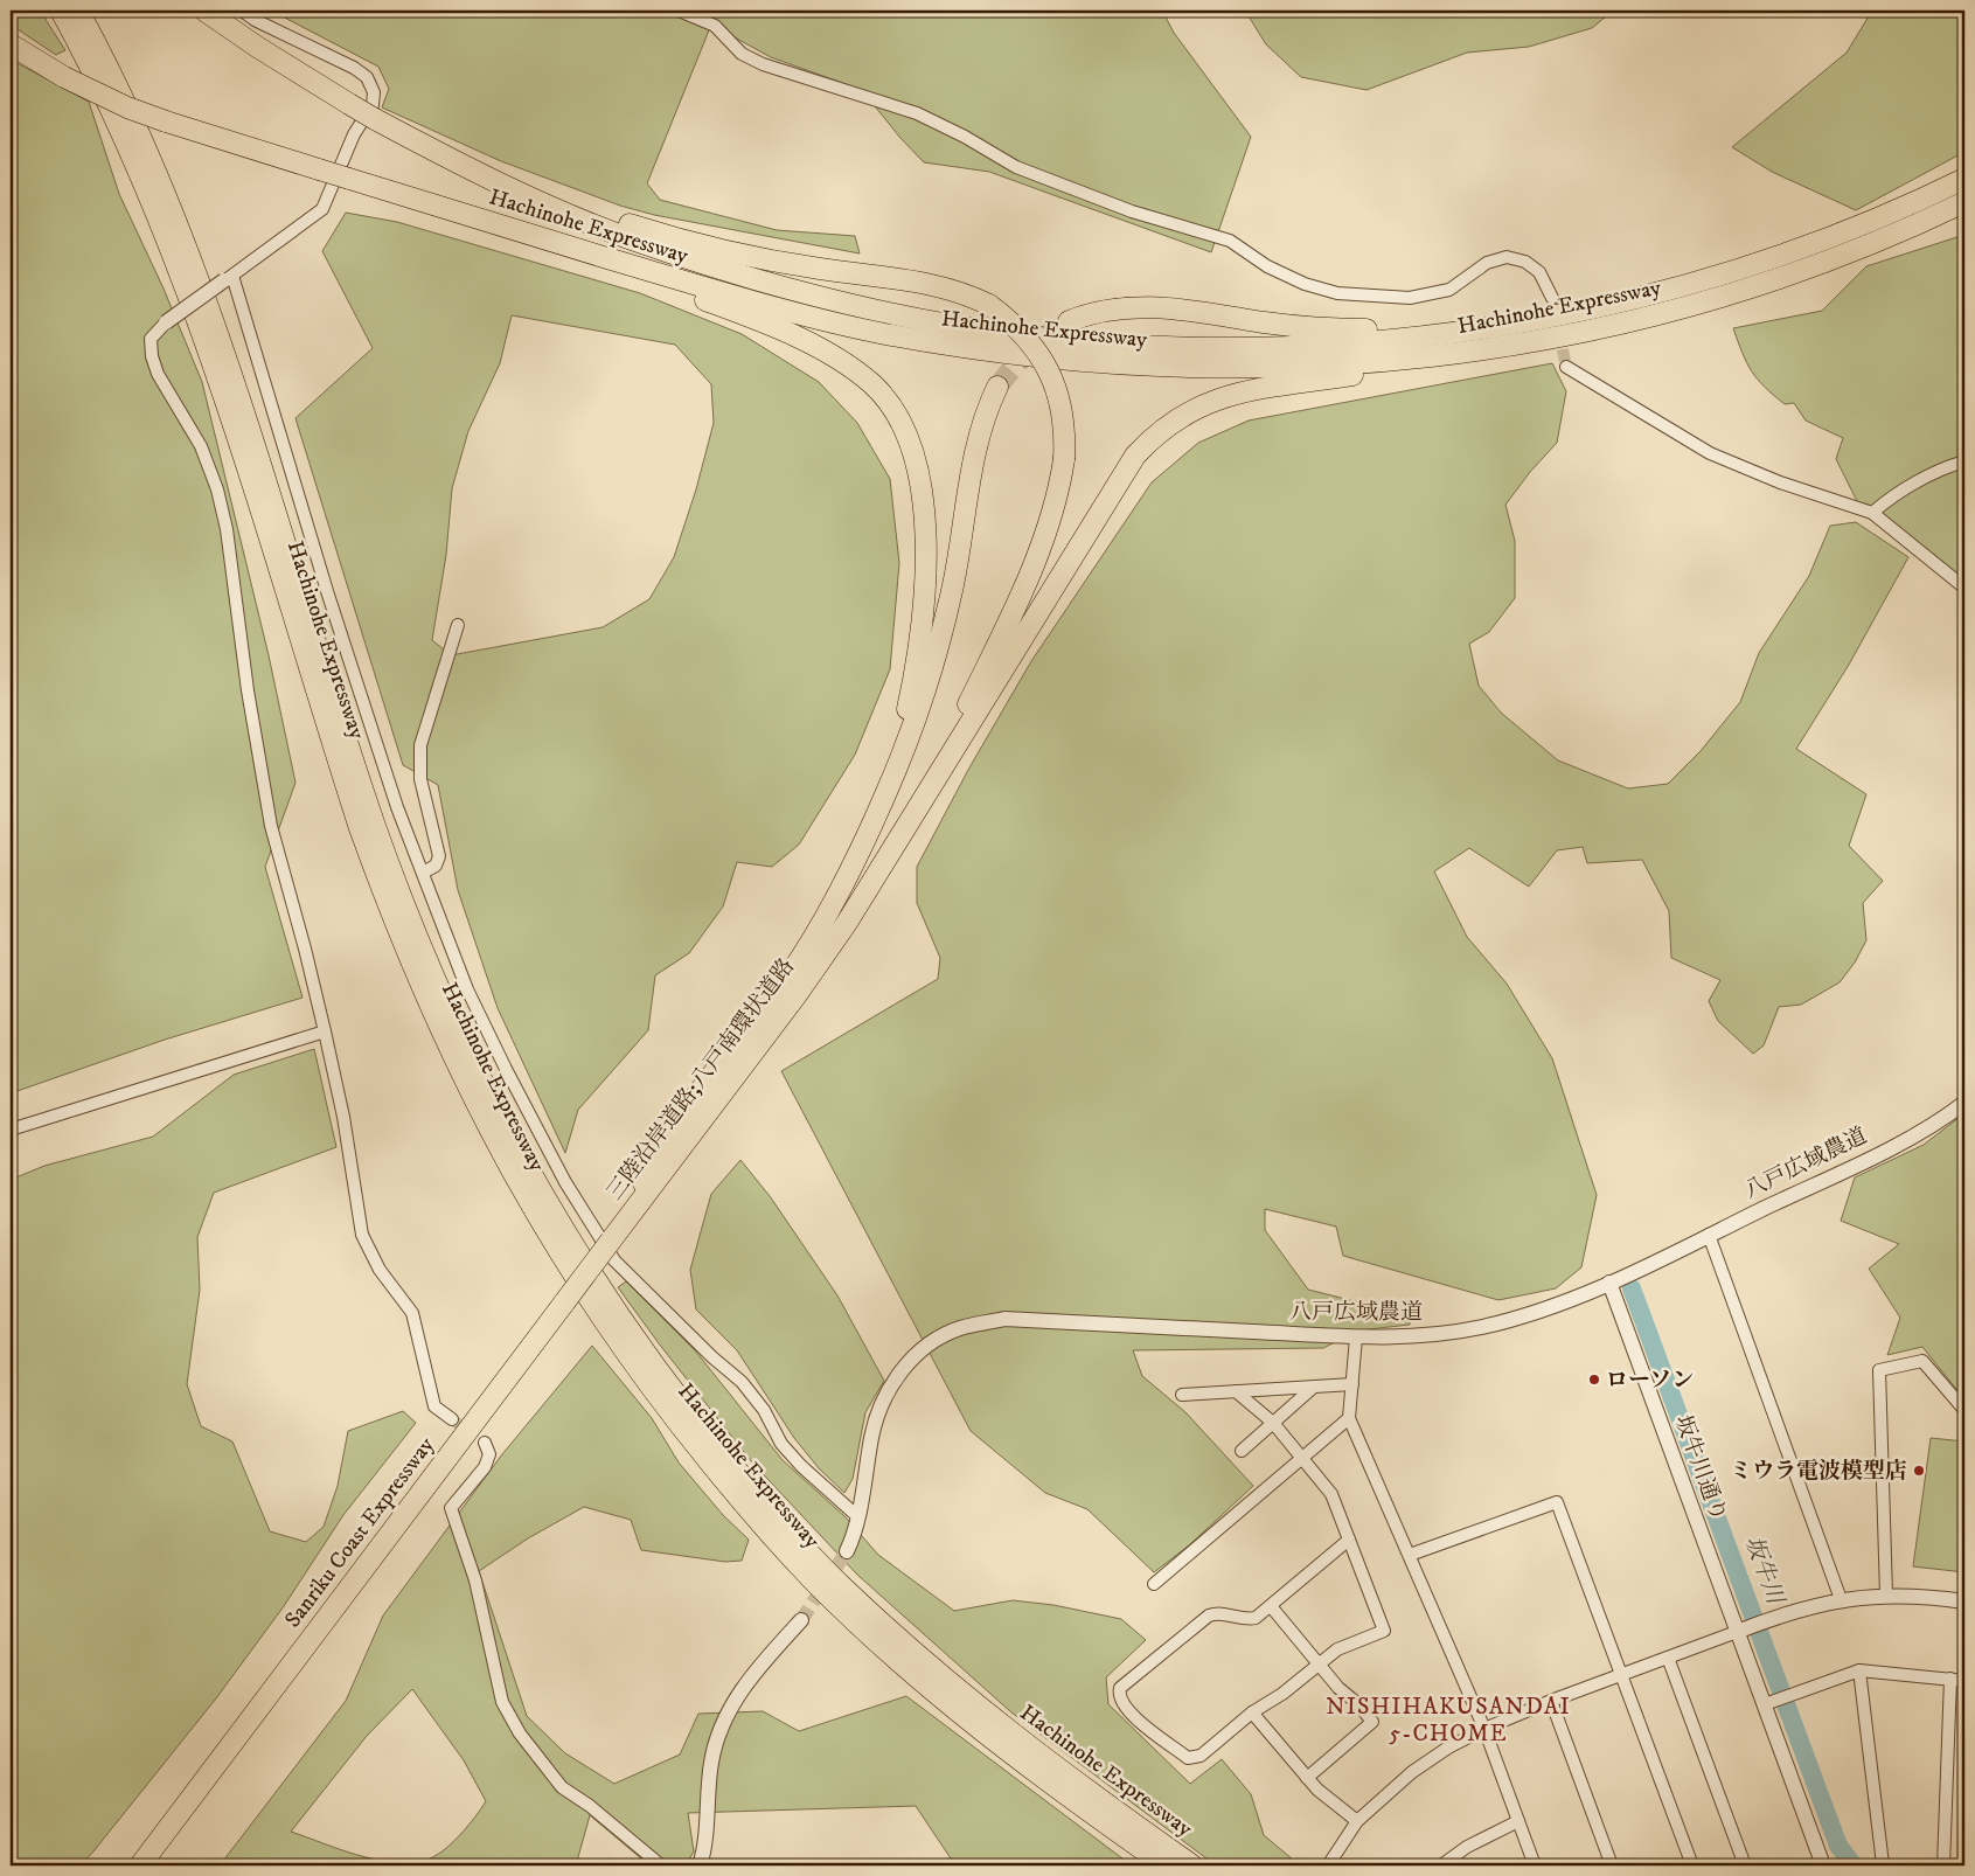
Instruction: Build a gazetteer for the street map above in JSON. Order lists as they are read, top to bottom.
{
  "streets": {
    "highway": ["Hachinohe Expressway", "三陸沿岸道路;八戸南環状道路", "Sanriku Coast Expressway"],
    "street": ["八戸広域農道", "坂牛川通り"]
  },
  "crossings": [
    ["三陸沿岸道路;八戸南環状道路", "Sanriku Coast Expressway"],
    ["八戸広域農道", "坂牛川通り"]
  ],
  "districts": ["NISHIHAKUSANDAI 5-CHOME"],
  "water": ["坂牛川"],
  "places": ["ローソン", "ミウラ電波模型店"]
}
